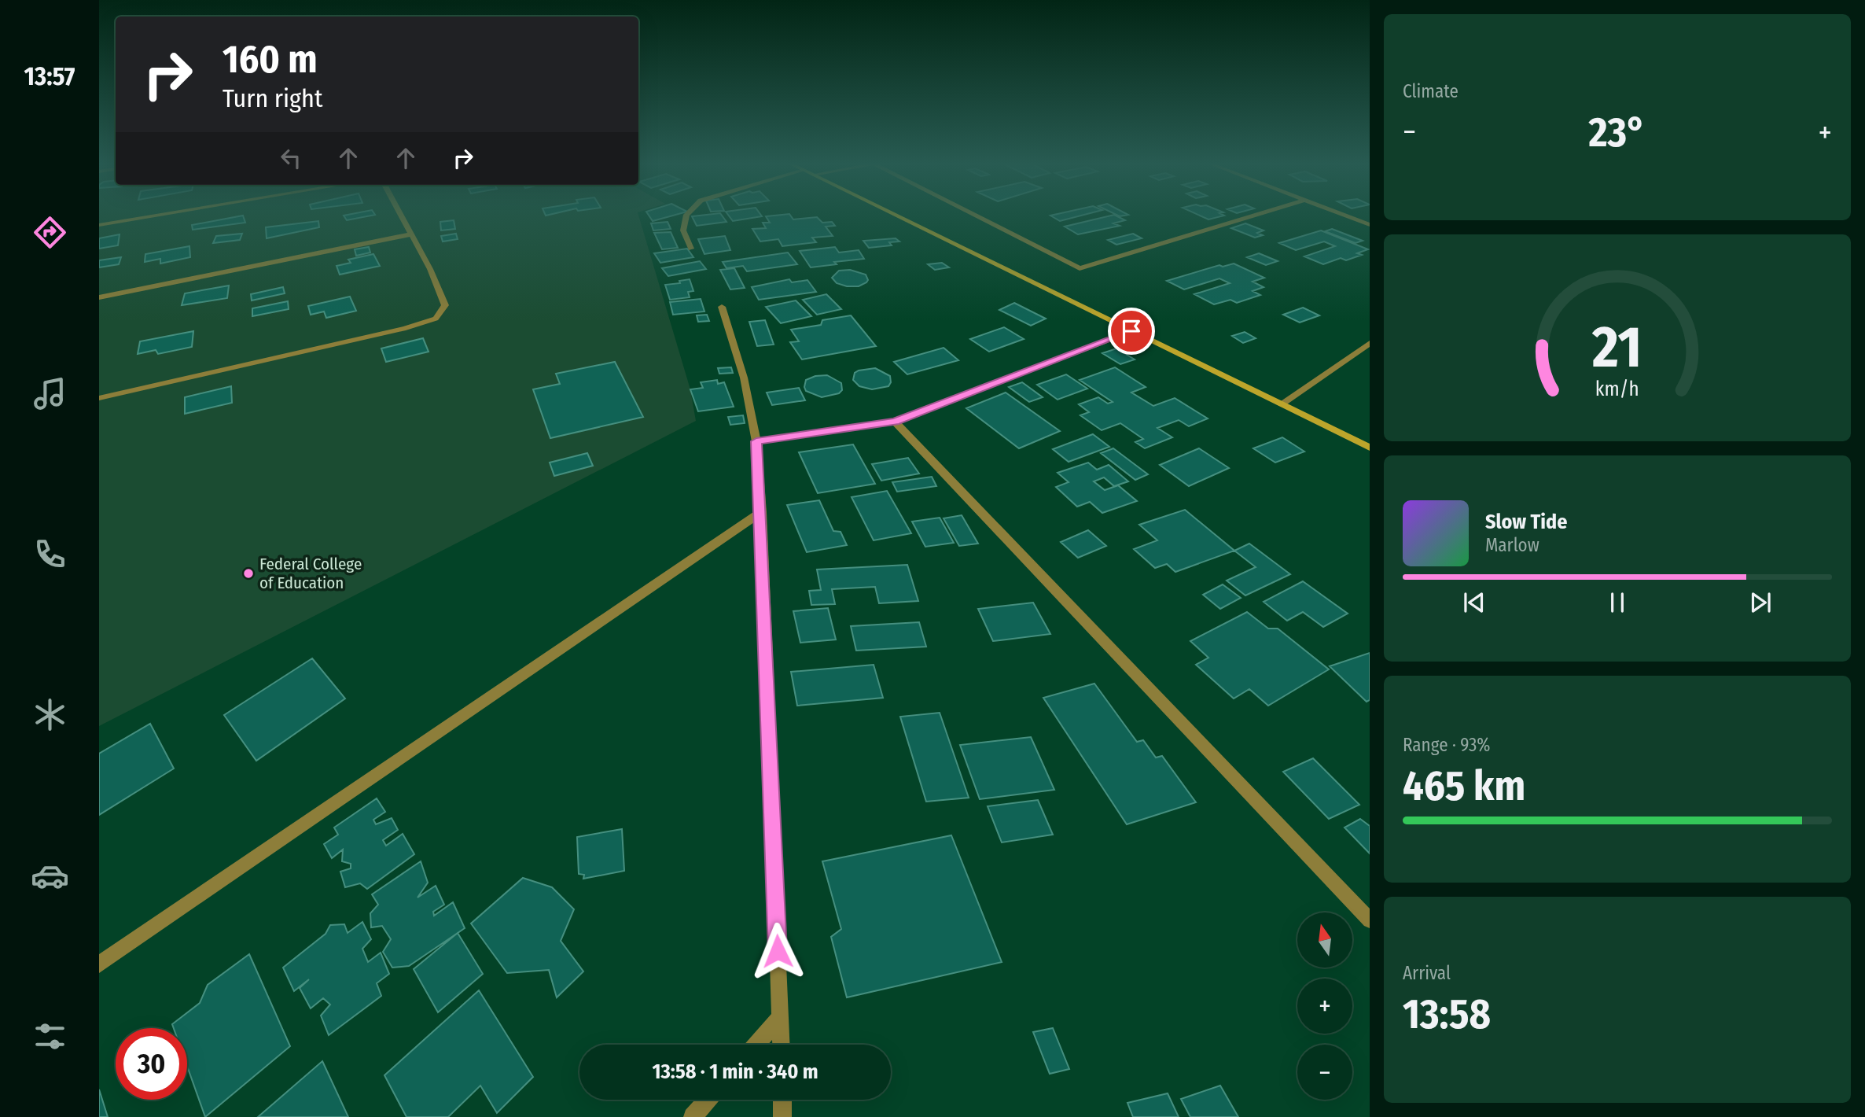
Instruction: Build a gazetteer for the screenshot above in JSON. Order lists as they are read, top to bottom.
{
  "places": ["Federal College of Education"],
  "north": "top",
  "page": {
    "tabs": "13:57",
    "tile": [
      "Climate",
      ["Range · 93%", "465 km"],
      ["Arrival", "13:58"]
    ],
    "turn": ["160 m", "Turn right"],
    "heat": ["−", "23°", "+"],
    "song": ["Slow Tide", "Marlow"],
    "map_buttons": ["+", "−"],
    "limit": "30",
    "trip": "13:58 · 1 min · 340 m",
    "gauge": ["21", "km/h"]
  }
}
